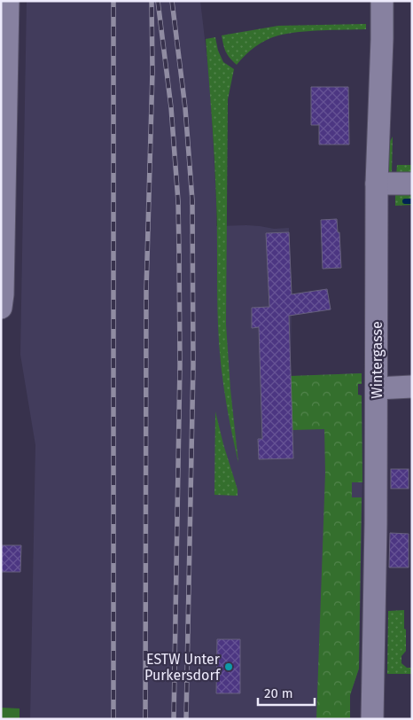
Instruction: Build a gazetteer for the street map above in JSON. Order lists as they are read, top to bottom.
{
  "streets": {
    "street": ["Wintergasse"]
  },
  "places": ["ESTW Unter Purkersdorf"],
  "scale_bar": "20 m"
}
